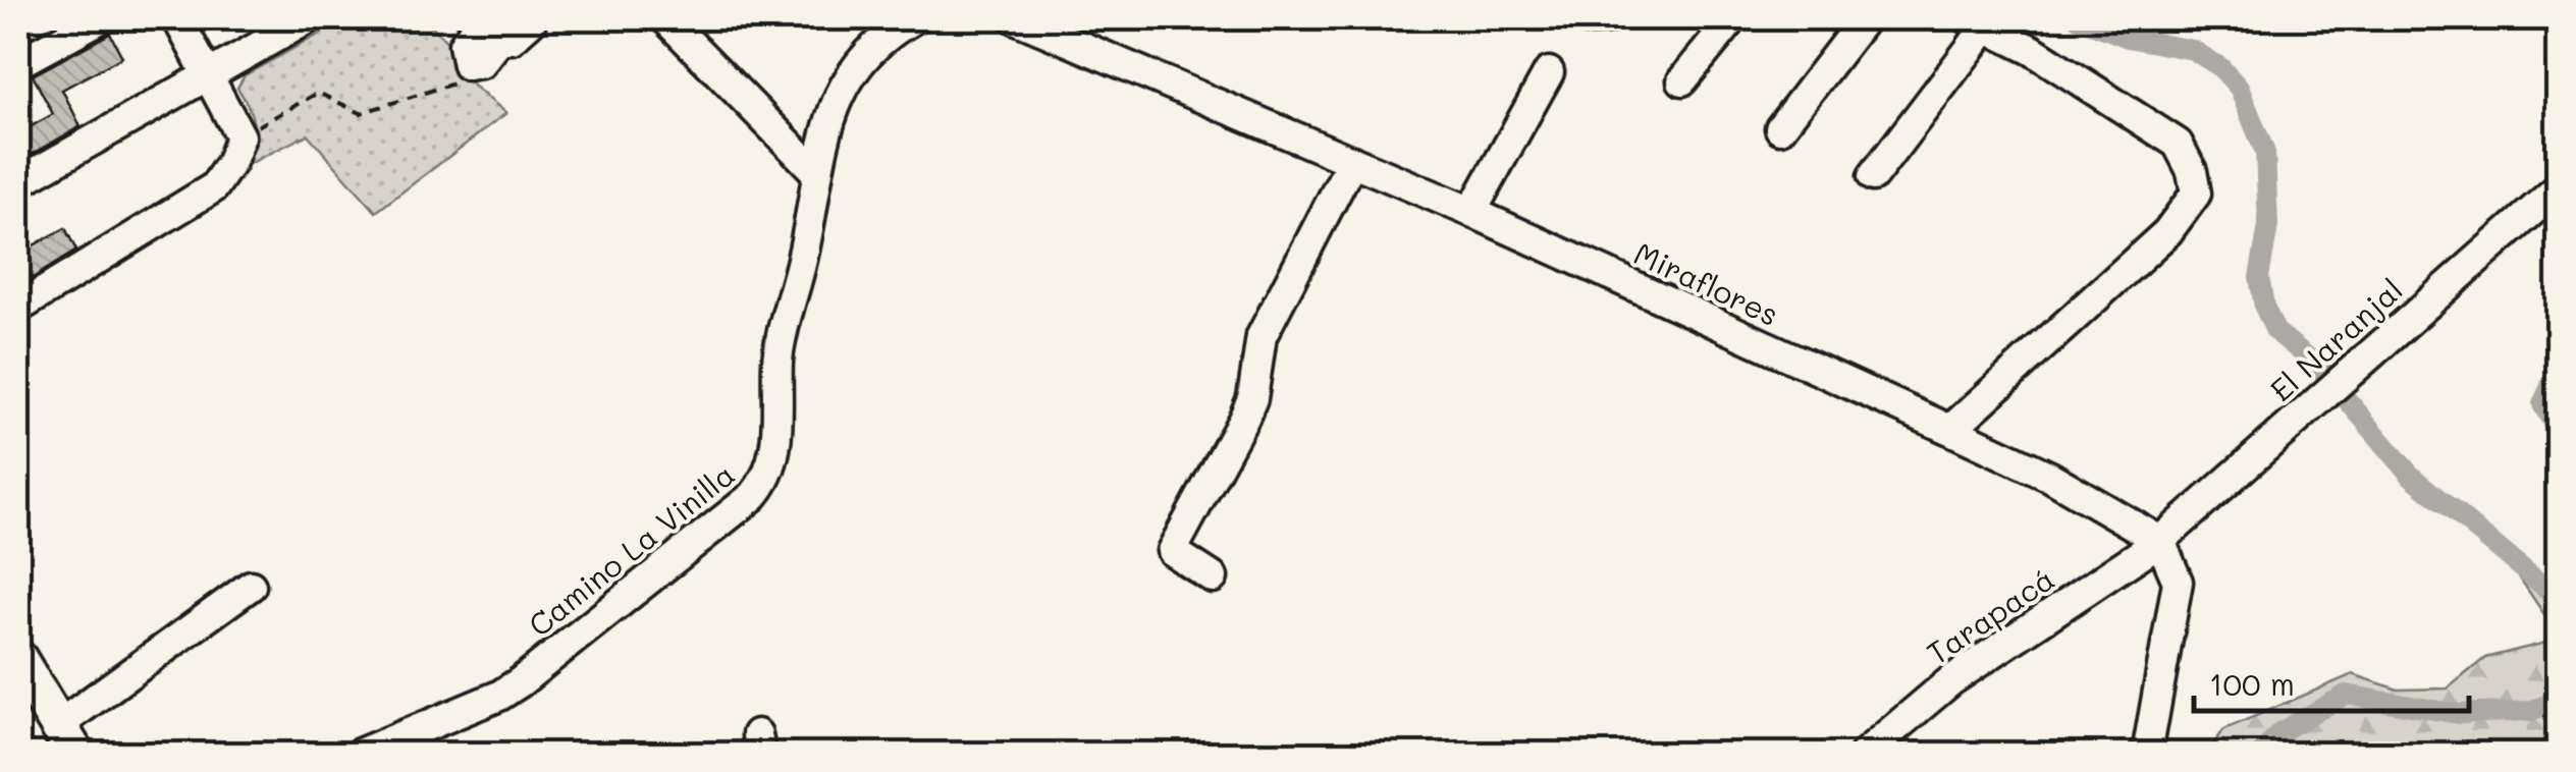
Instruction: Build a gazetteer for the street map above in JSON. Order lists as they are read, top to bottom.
{
  "streets": {
    "street": [
      "Miraflores",
      "El Naranjal",
      "Camino La Vinilla",
      "Tarapacá"
    ]
  },
  "crossings": [
    ["Miraflores", "El Naranjal"],
    ["Miraflores", "Tarapacá"],
    ["El Naranjal", "Tarapacá"]
  ],
  "scale_bar": "100 m"
}
